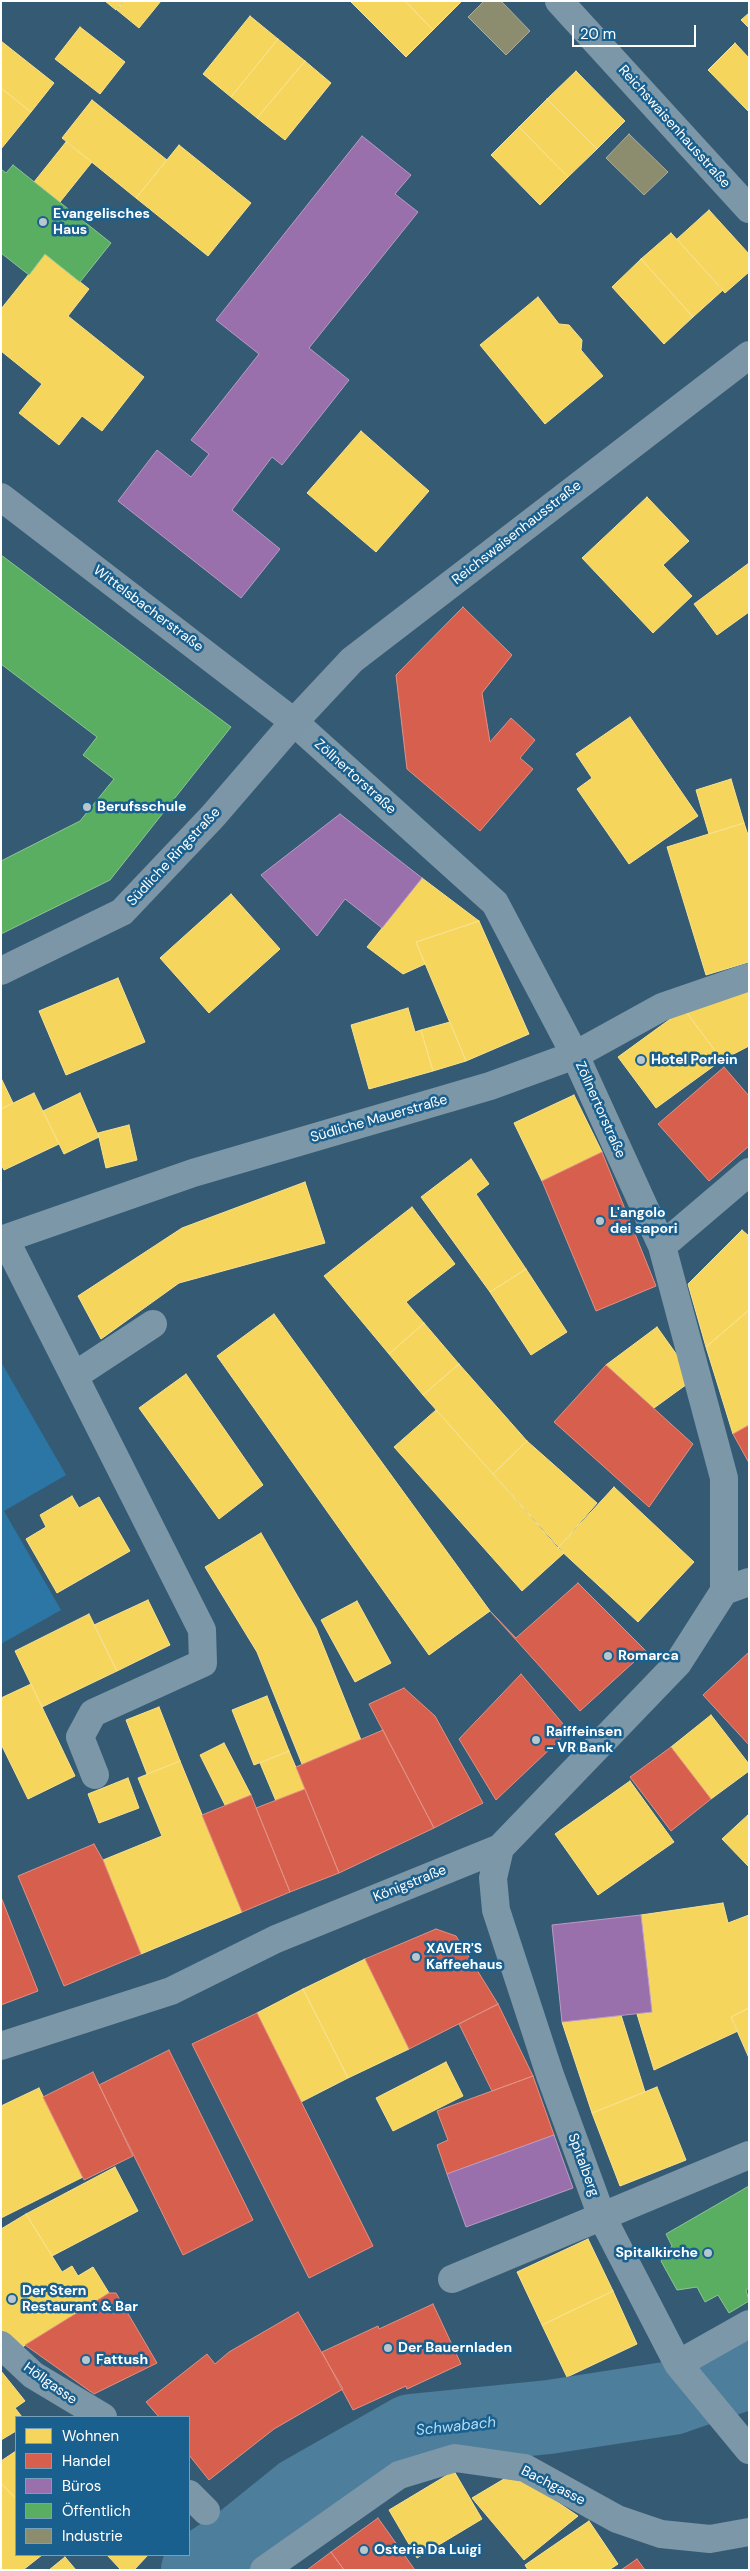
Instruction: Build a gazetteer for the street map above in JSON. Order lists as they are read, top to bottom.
{
  "streets": {
    "main road": ["Reichswaisenhausstraße", "Wittelsbacherstraße", "Südliche Ringstraße"],
    "street": [
      "Zöllnertorstraße",
      "Südliche Mauerstraße",
      "Königstraße",
      "Spitalberg",
      "Höllgasse",
      "Bachgasse"
    ]
  },
  "crossings": [
    ["Reichswaisenhausstraße", "Wittelsbacherstraße"],
    ["Reichswaisenhausstraße", "Zöllnertorstraße"],
    ["Reichswaisenhausstraße", "Südliche Ringstraße"],
    ["Wittelsbacherstraße", "Zöllnertorstraße"],
    ["Wittelsbacherstraße", "Südliche Ringstraße"],
    ["Zöllnertorstraße", "Südliche Ringstraße"],
    ["Zöllnertorstraße", "Südliche Mauerstraße"],
    ["Zöllnertorstraße", "Königstraße"],
    ["Königstraße", "Spitalberg"]
  ],
  "water": ["Schwabach"],
  "places": [
    "Evangelisches Haus",
    "Berufsschule",
    "Hotel Porlein",
    "L'angolo dei sapori",
    "Romarca",
    "Raiffeinsen - VR Bank",
    "XAVER'S Kaffeehaus",
    "Spitalkirche",
    "Der Stern Restaurant & Bar",
    "Der Bauernladen",
    "Fattush",
    "Osteria Da Luigi"
  ],
  "legend": [
    "Wohnen",
    "Handel",
    "Büros",
    "Öffentlich",
    "Industrie"
  ],
  "scale_bar": "20 m"
}
